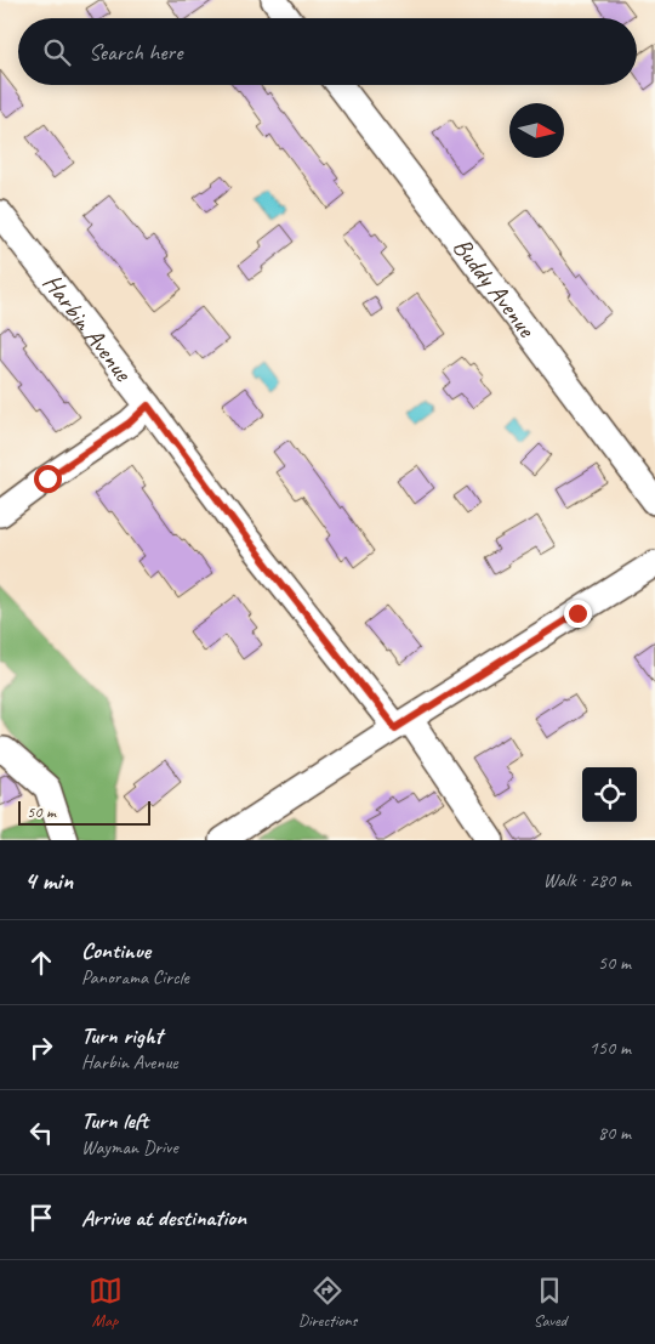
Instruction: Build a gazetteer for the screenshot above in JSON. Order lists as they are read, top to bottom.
{
  "streets": {
    "street": ["Buddy Avenue", "Harbin Avenue"]
  },
  "scale_bar": "50 m",
  "north": "right",
  "page": {
    "search": "Search here",
    "scale": "50 m",
    "heading": ["4 min", "Walk · 280 m"],
    "list": [
      ["Continue", "Panorama Circle", "50 m"],
      ["Turn right", "Harbin Avenue", "150 m"],
      ["Turn left", "Wayman Drive", "80 m"],
      "Arrive at destination"
    ],
    "nav": ["Map", "Directions", "Saved"]
  }
}
